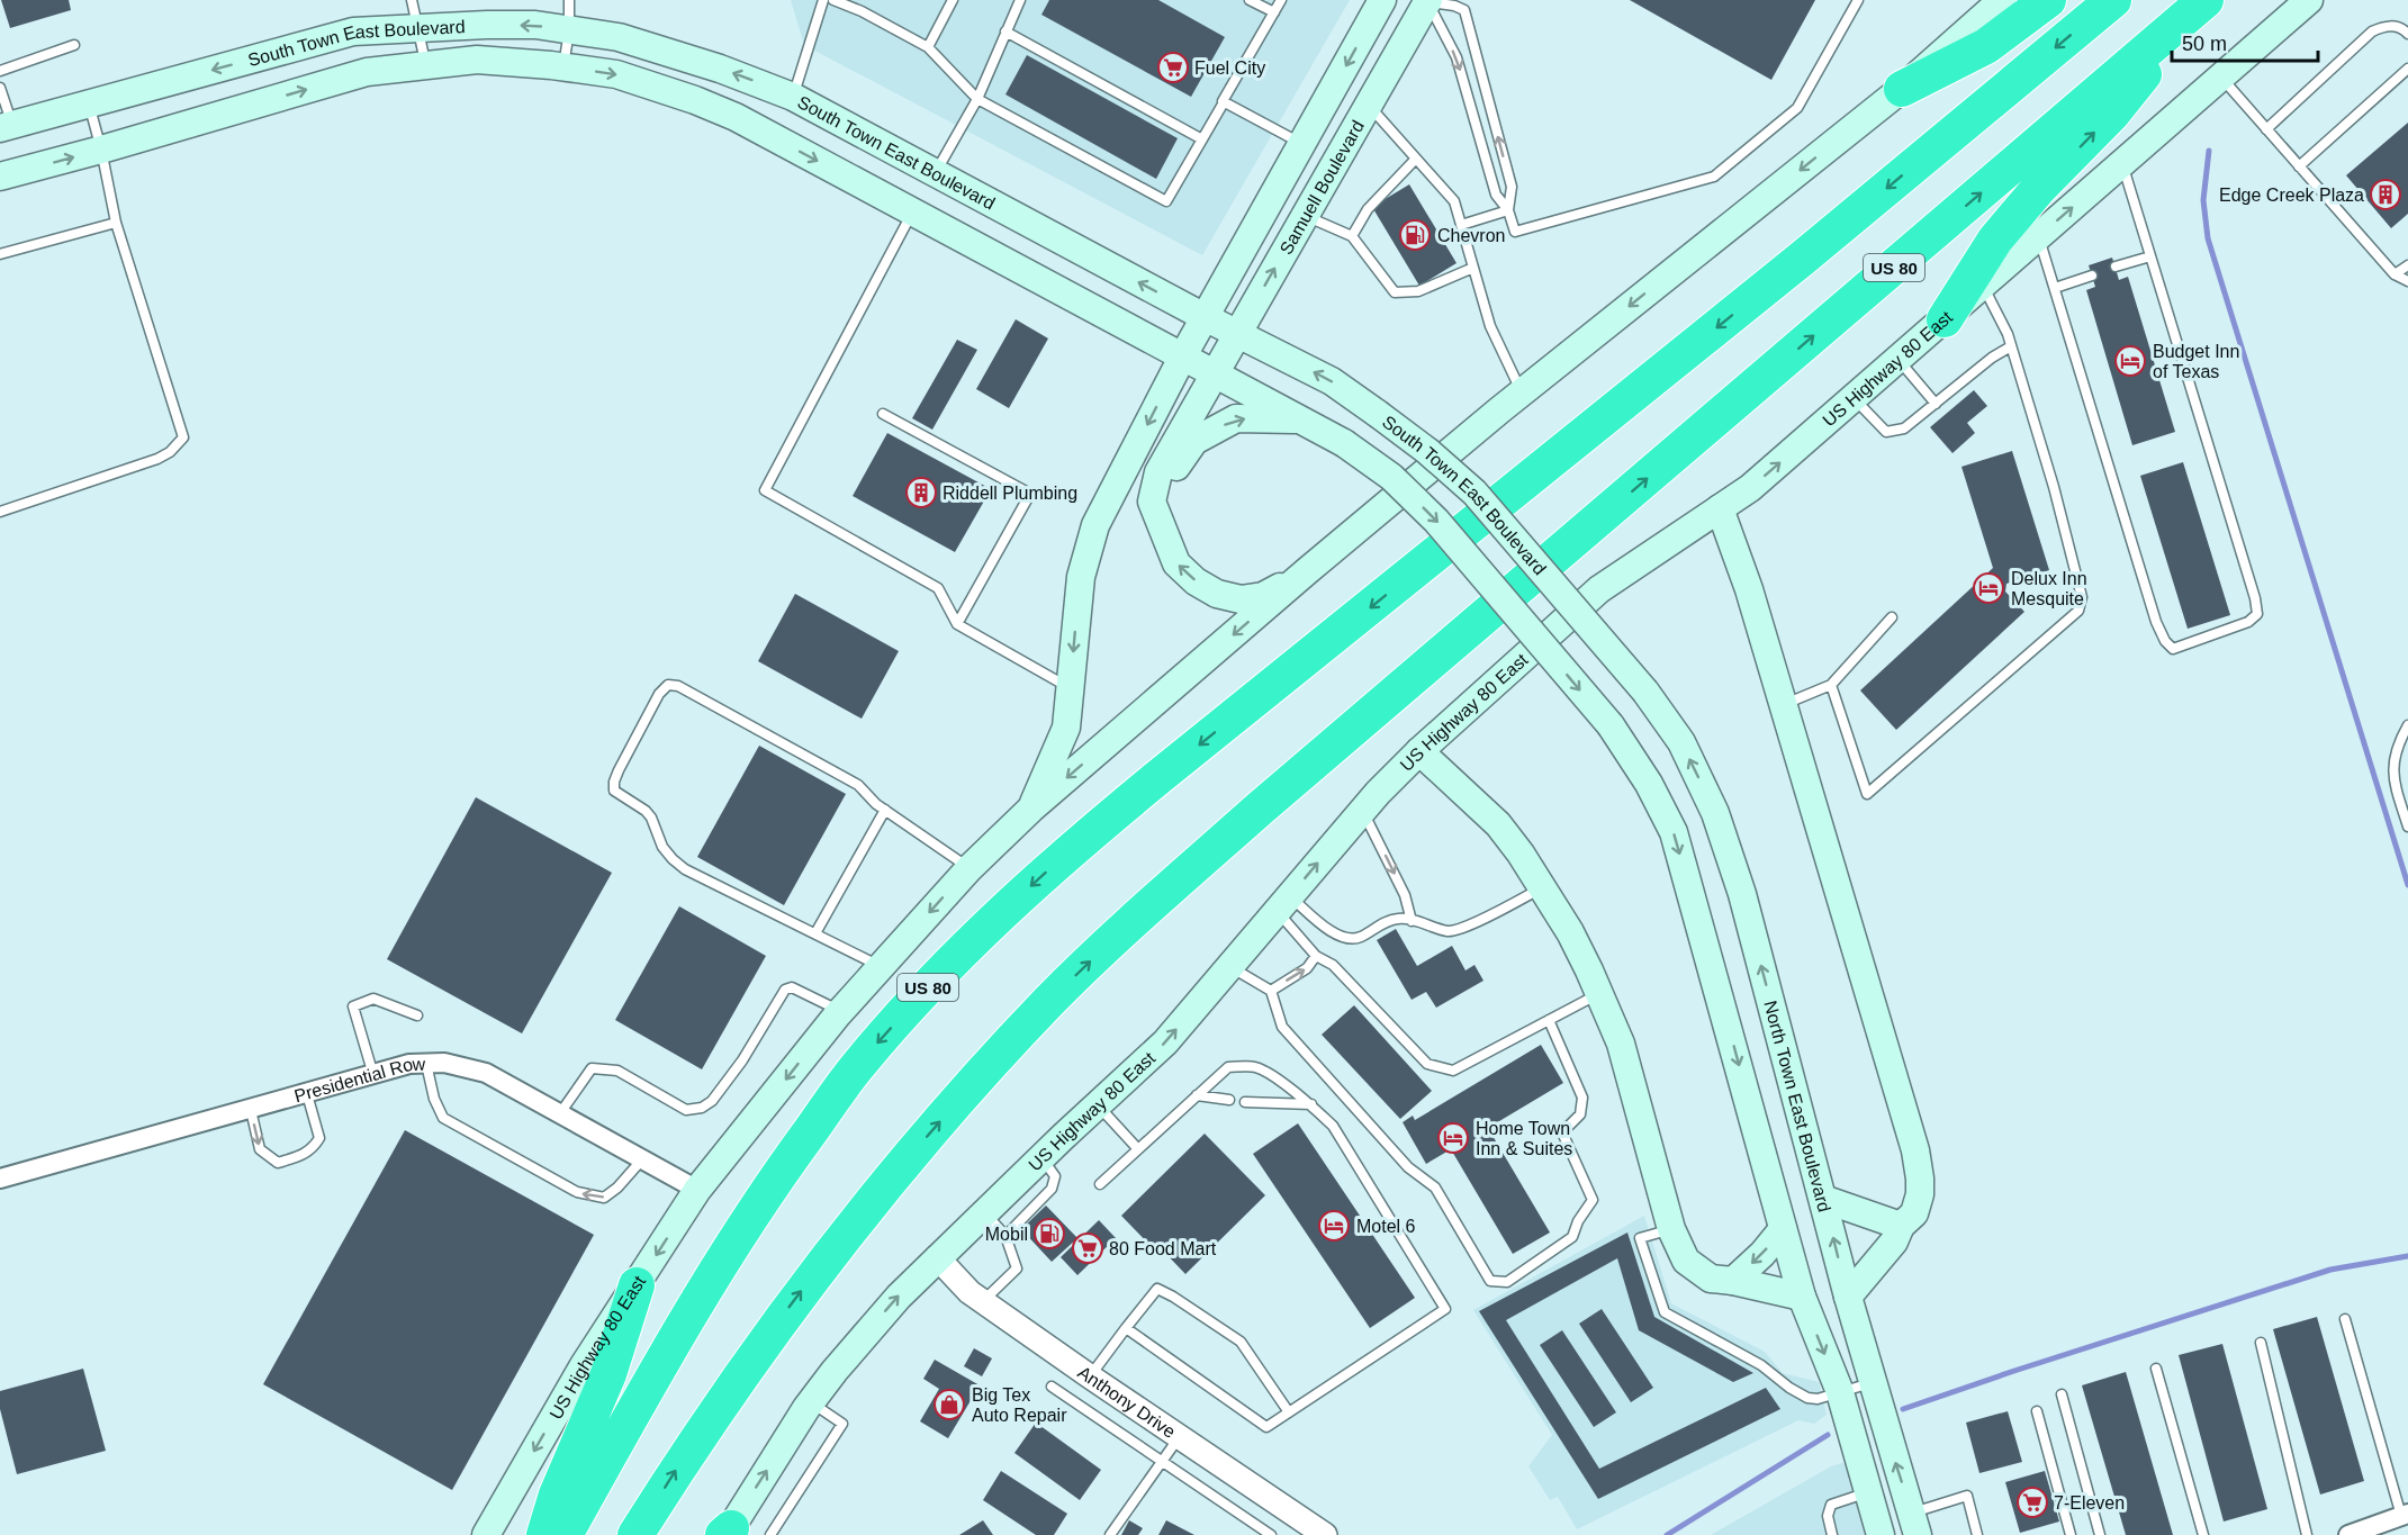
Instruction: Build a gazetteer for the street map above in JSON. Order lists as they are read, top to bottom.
{
  "streets": {
    "highway": ["US 80"],
    "main road": [
      "South Town East Boulevard",
      "Samuell Boulevard",
      "US Highway 80 East",
      "North Town East Boulevard"
    ],
    "street": ["Presidential Row", "Anthony Drive"]
  },
  "crossings": [
    ["South Town East Boulevard", "Samuell Boulevard"],
    ["South Town East Boulevard", "North Town East Boulevard"],
    ["Samuell Boulevard", "US Highway 80 East"],
    ["US Highway 80 East", "Presidential Row"],
    ["US Highway 80 East", "Anthony Drive"]
  ],
  "places": {
    "supermarket": ["Fuel City", "80 Food Mart", "7-Eleven"],
    "building": ["Edge Creek Plaza", "Riddell Plumbing"],
    "fuel station": ["Chevron", "Mobil"],
    "hotel": [
      "Budget Inn of Texas",
      "Delux Inn Mesquite",
      "Home Town Inn & Suites",
      "Motel 6"
    ],
    "shop": ["Big Tex Auto Repair"]
  },
  "scale_bar": "50 m"
}
